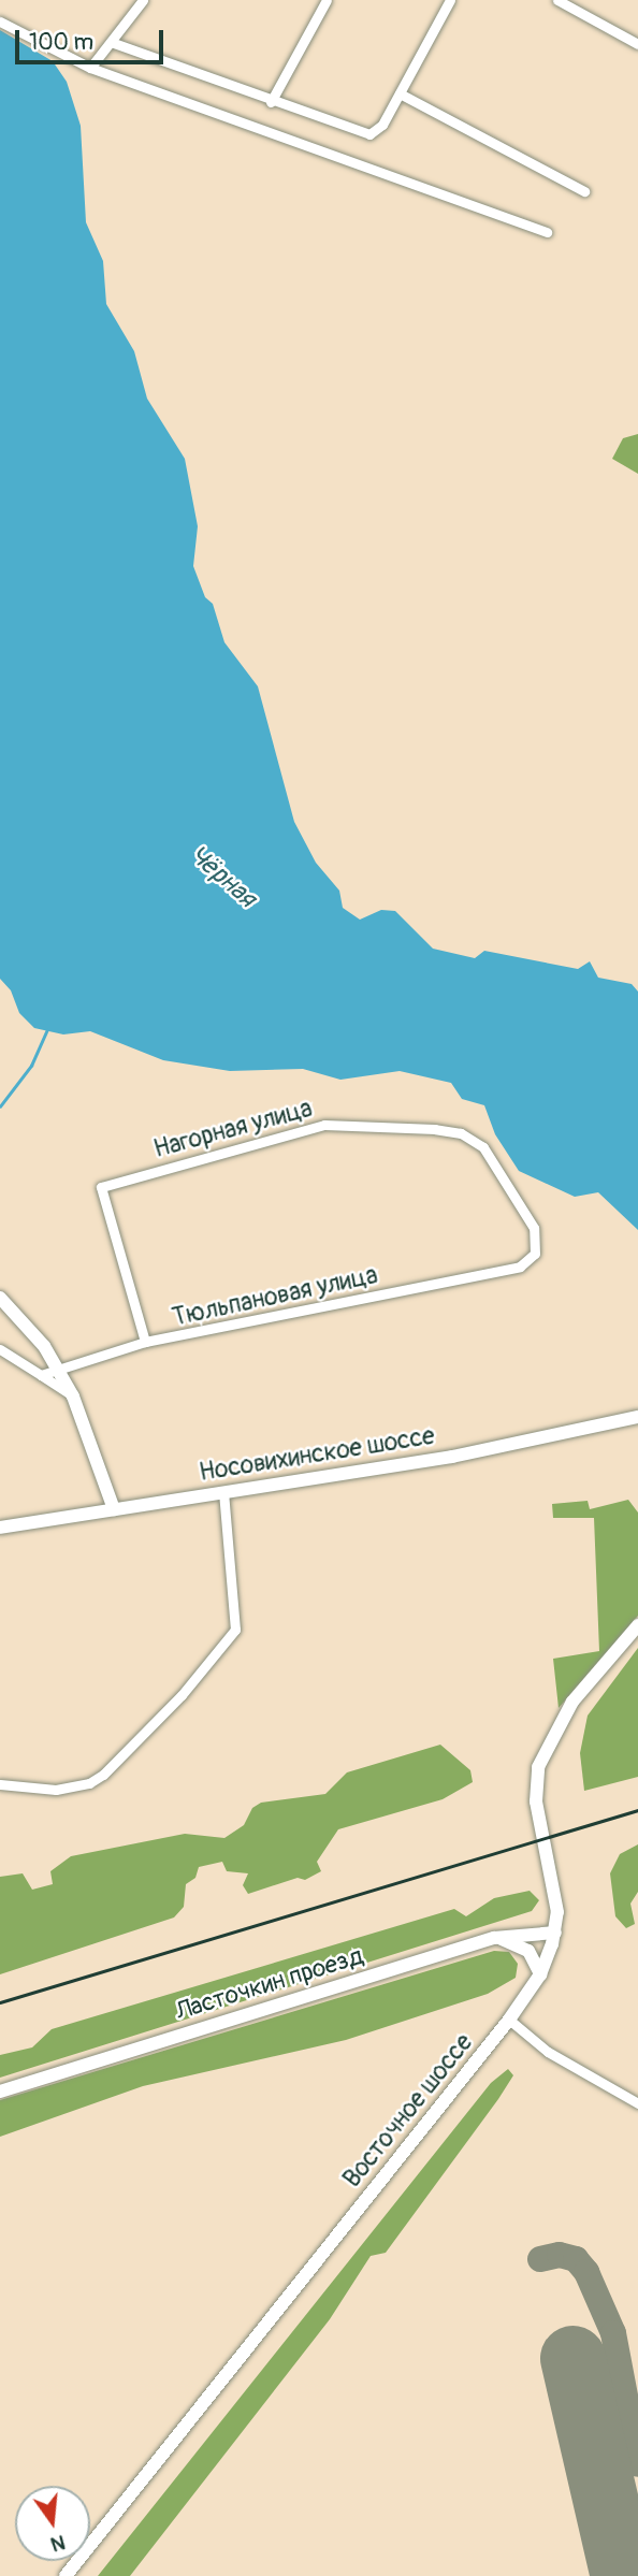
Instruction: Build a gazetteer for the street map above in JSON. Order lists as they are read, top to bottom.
{
  "streets": {
    "main road": ["Носовихинское шоссе", "Ласточкин проезд", "Восточное шоссе"],
    "street": ["Нагорная улица", "Тюльпановая улица"]
  },
  "crossings": [
    ["Нагорная улица", "Тюльпановая улица"],
    ["Ласточкин проезд", "Восточное шоссе"]
  ],
  "water": ["Чёрная"],
  "scale_bar": "100 m",
  "north": "bottom"
}
